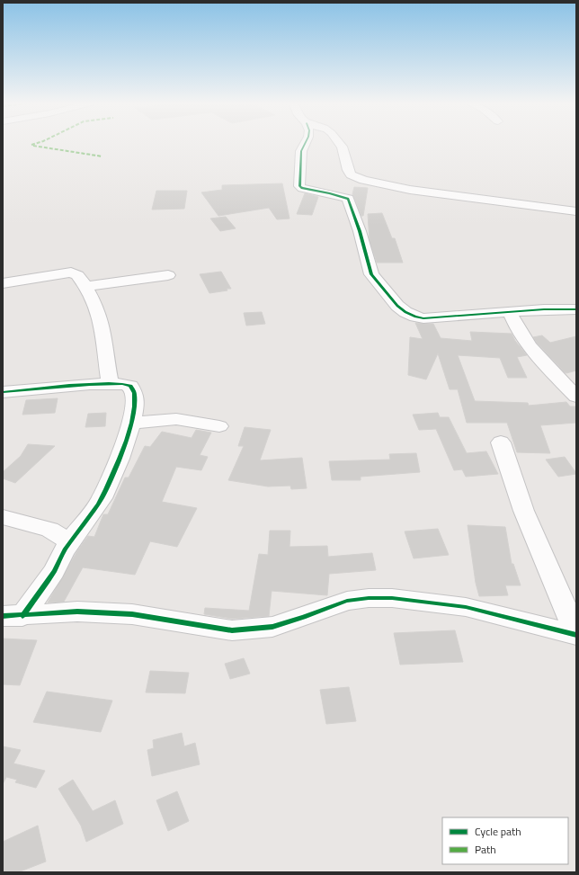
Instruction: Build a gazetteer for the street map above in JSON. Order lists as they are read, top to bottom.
{
  "legend": ["Cycle path", "Path"]
}
